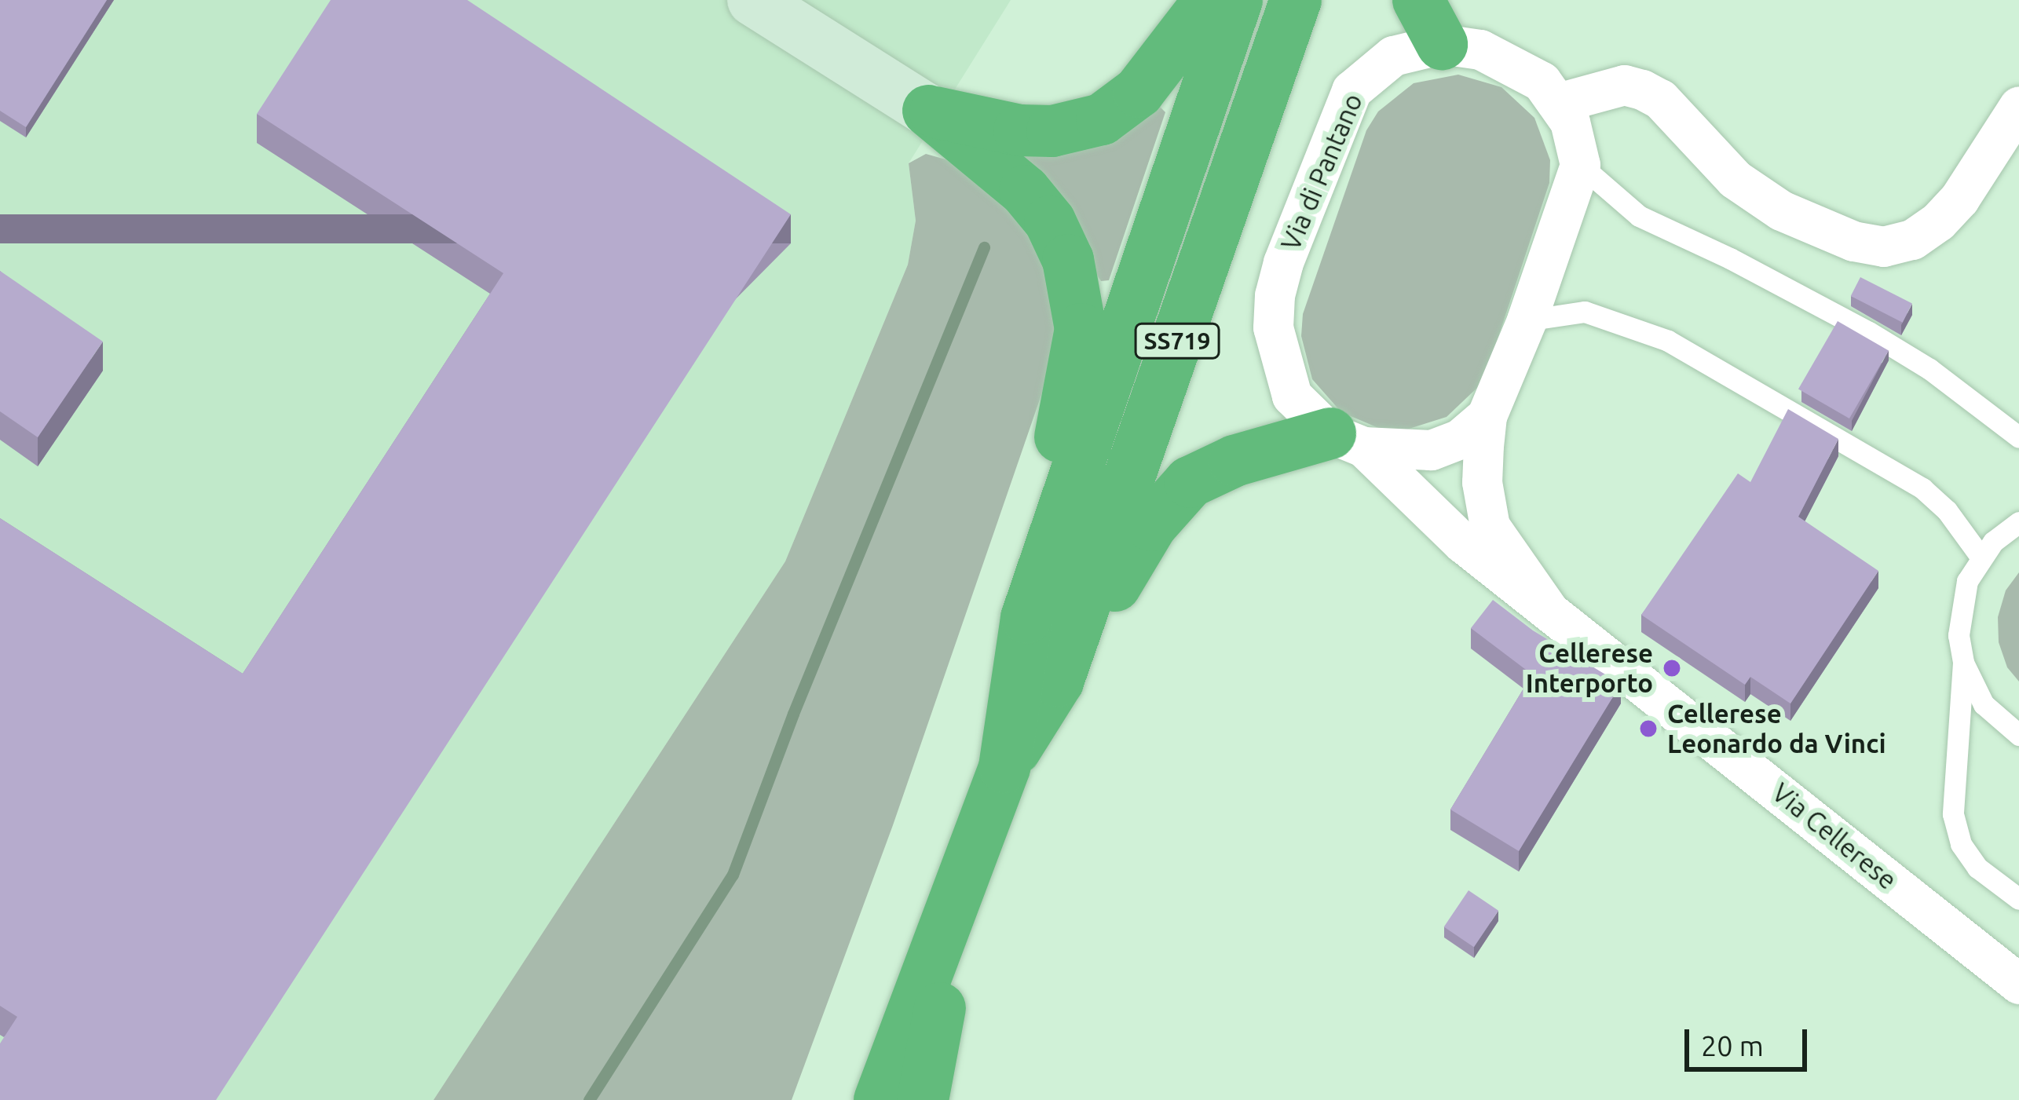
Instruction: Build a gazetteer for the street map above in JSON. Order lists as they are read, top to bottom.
{
  "streets": {
    "highway": ["SS719"],
    "street": ["Via di Pantano", "Via Cellerese"]
  },
  "crossings": [
    ["Via di Pantano", "Via Cellerese"]
  ],
  "places": ["Cellerese Interporto", "Cellerese Leonardo da Vinci"],
  "scale_bar": "20 m"
}
